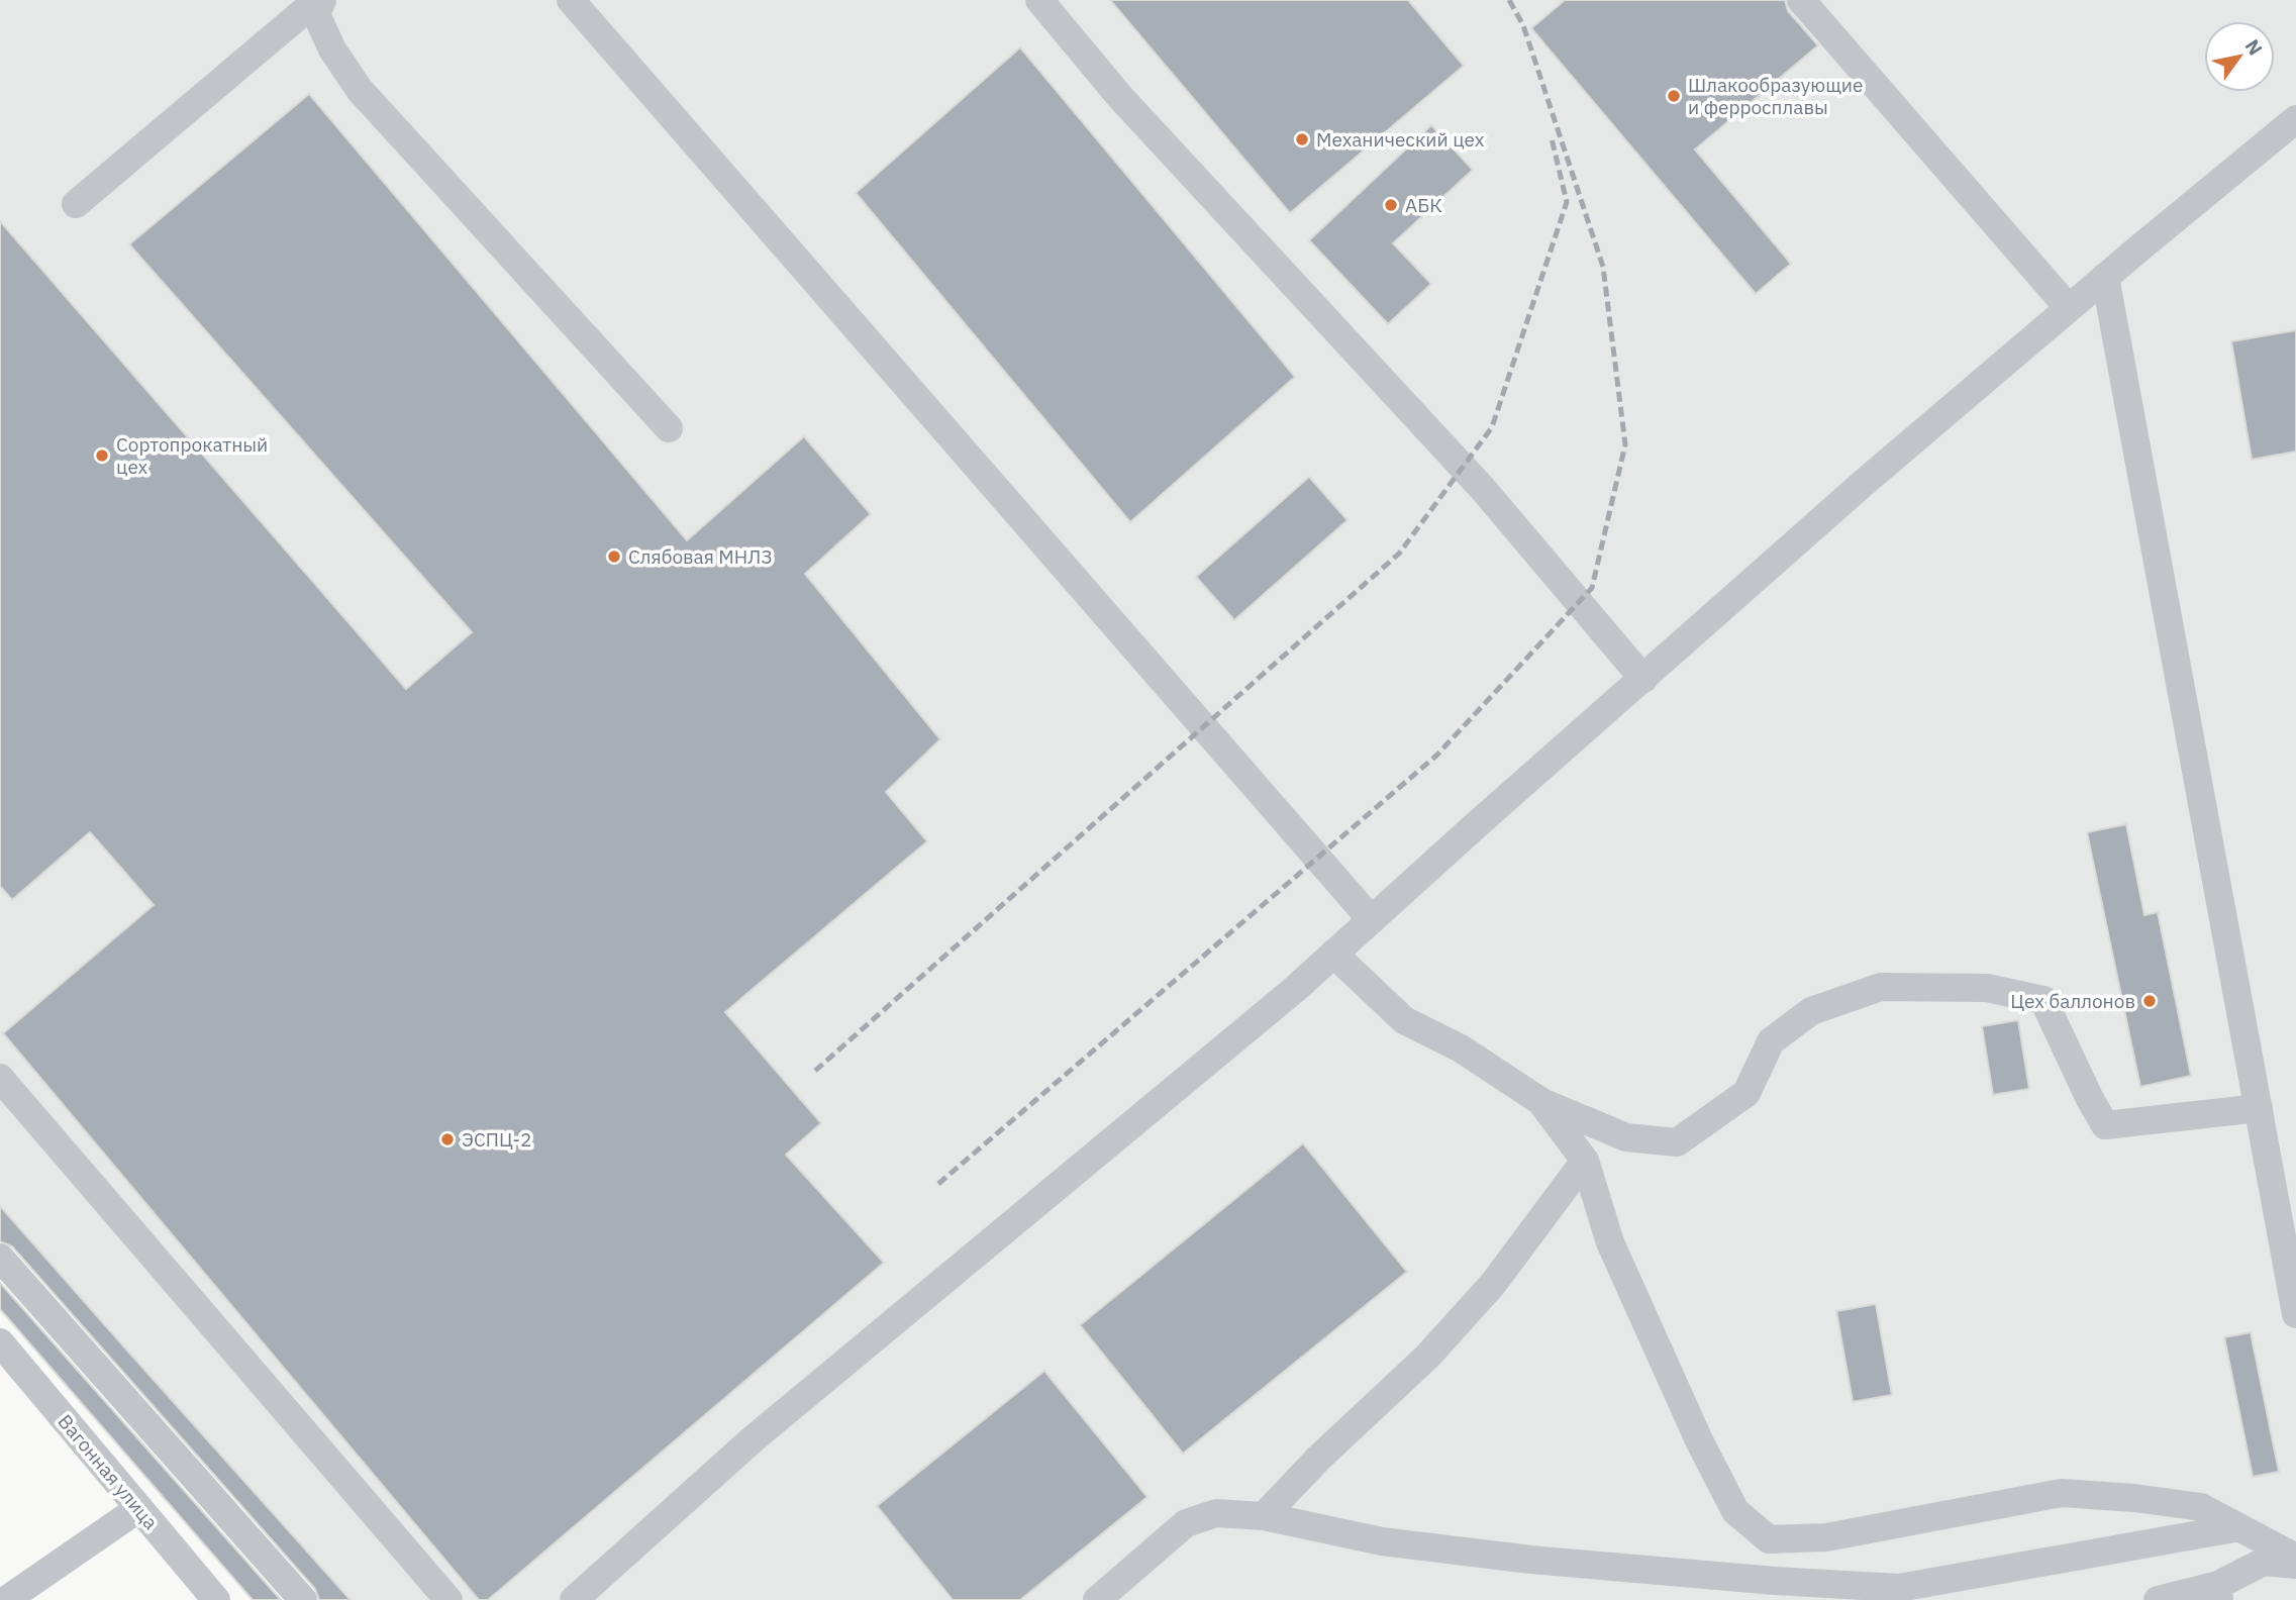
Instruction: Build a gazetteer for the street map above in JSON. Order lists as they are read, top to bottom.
{
  "streets": {
    "street": ["Вагонная улица"]
  },
  "places": [
    "Шлакообразующие и ферросплавы",
    "Механический цех",
    "АБК",
    "Сортопрокатный цех",
    "Слябовая МНЛЗ",
    "Цех баллонов",
    "ЭСПЦ-2"
  ],
  "north": "top right"
}
